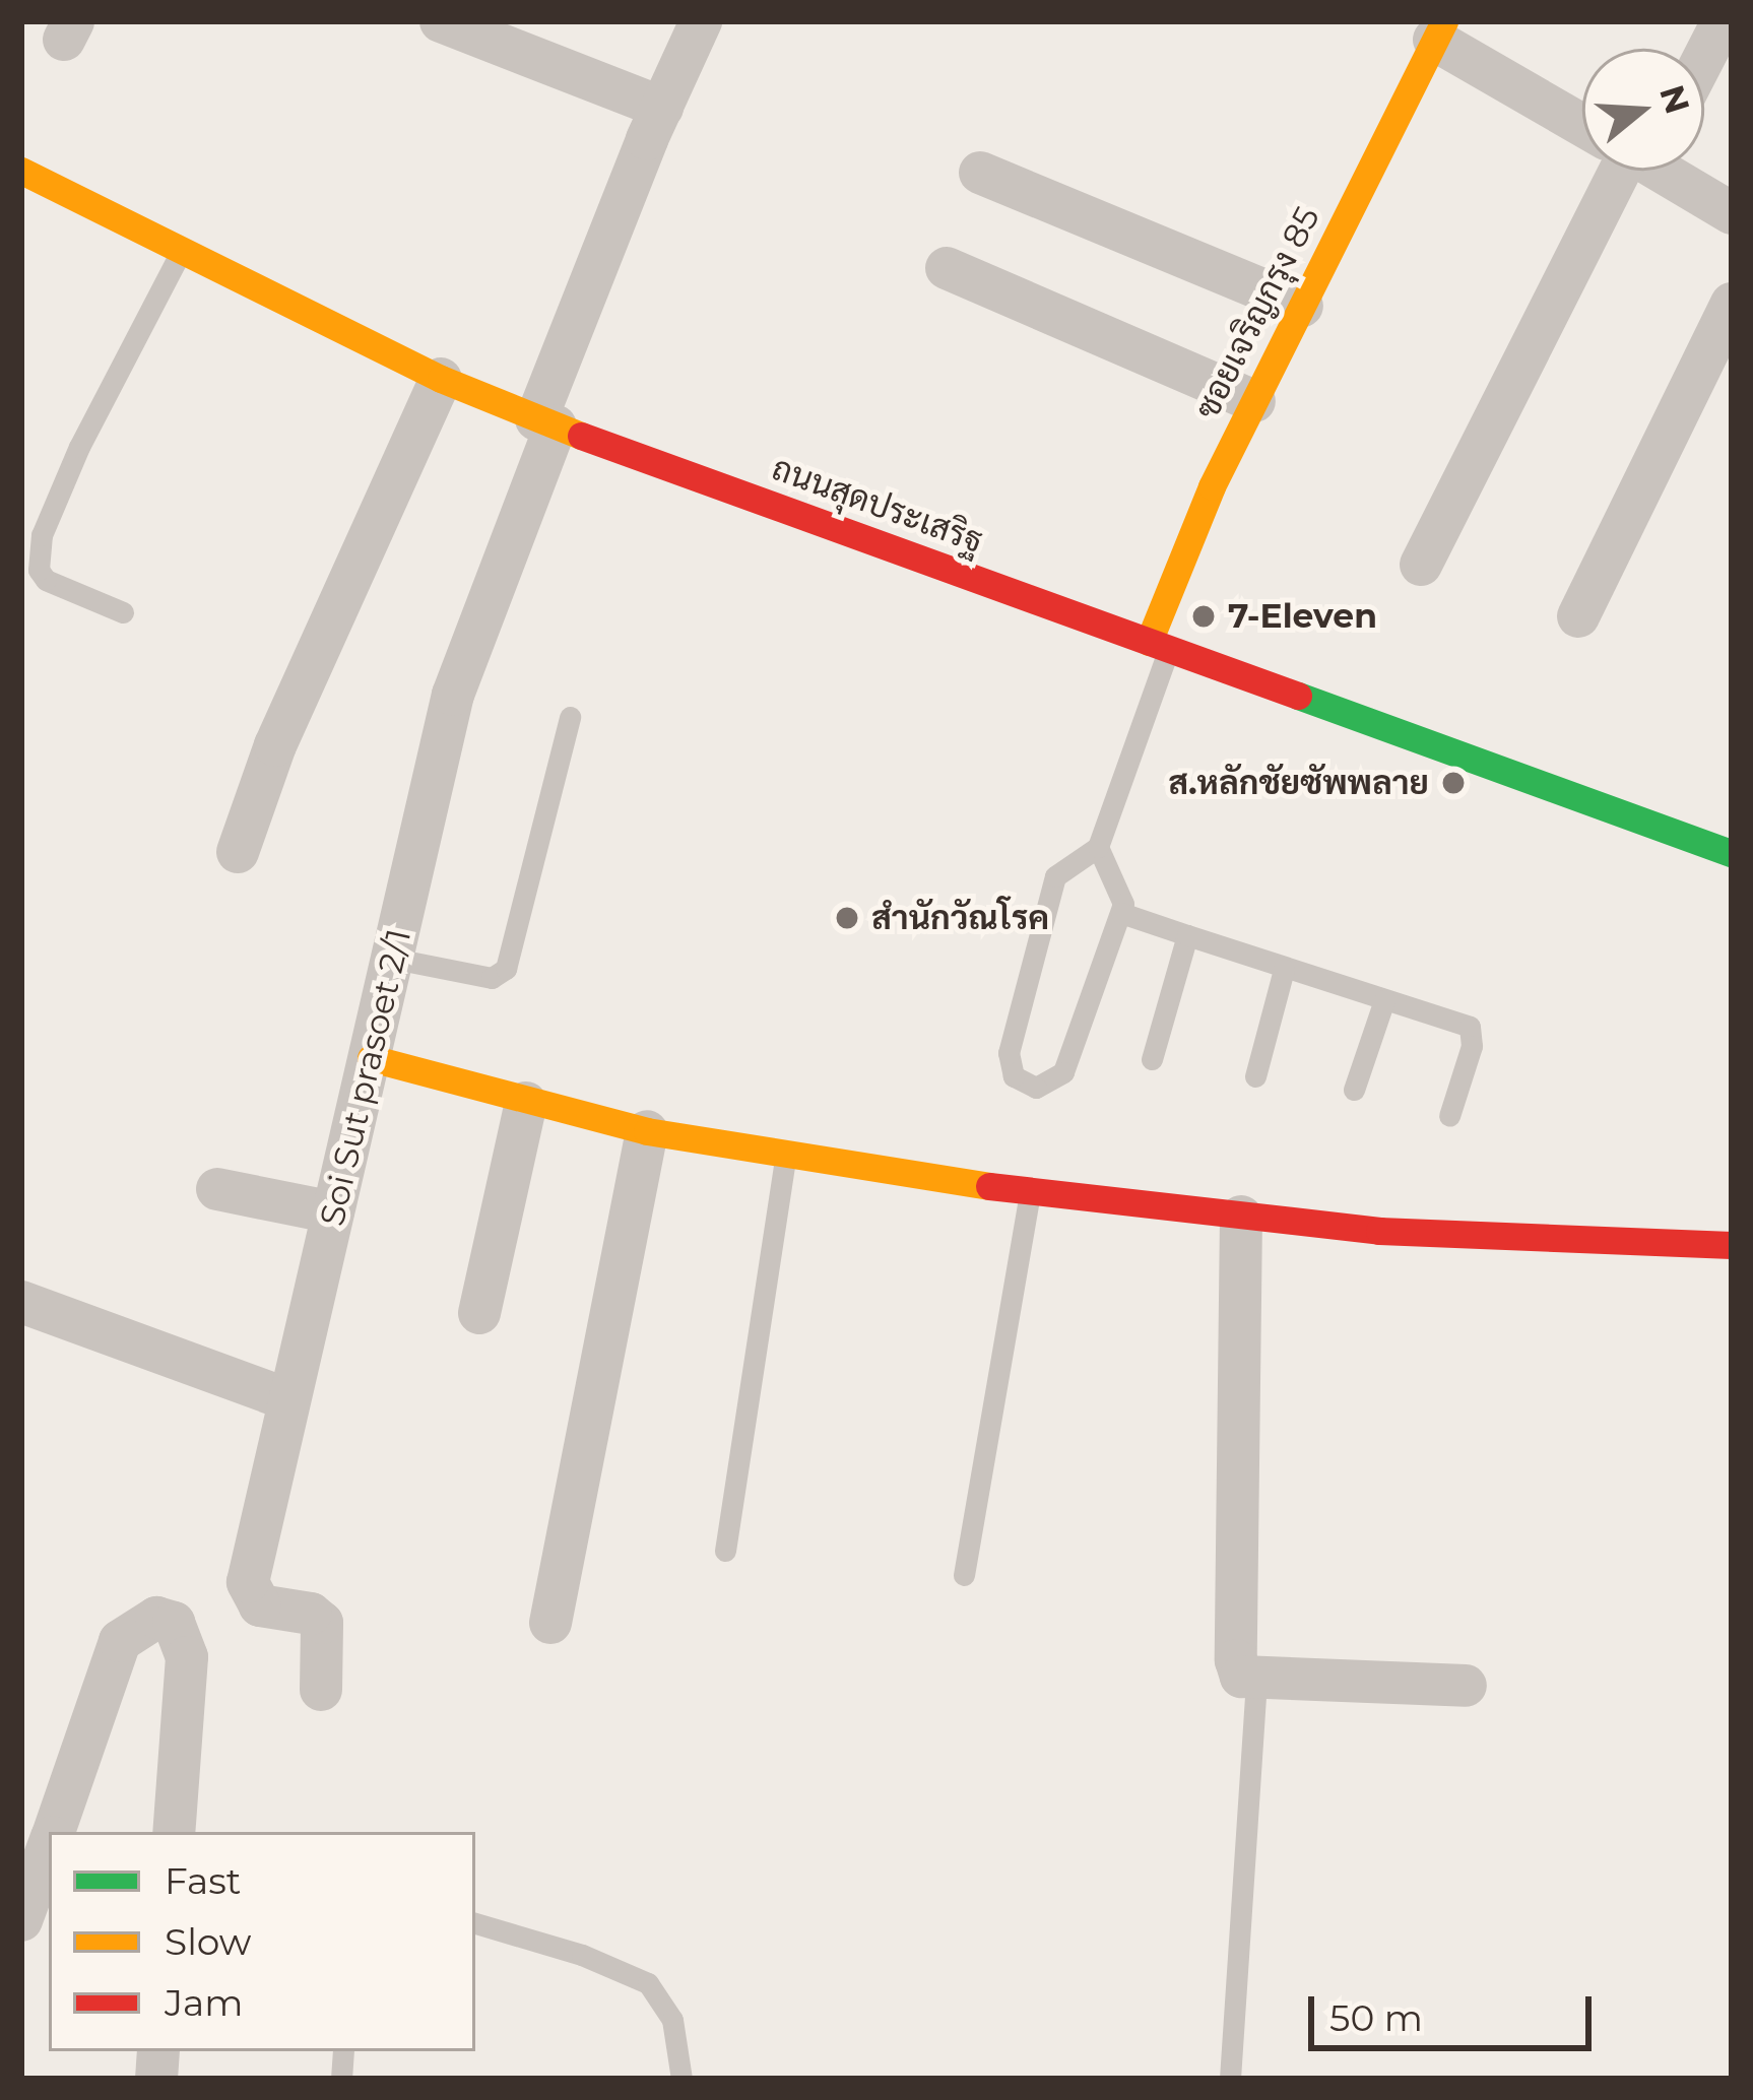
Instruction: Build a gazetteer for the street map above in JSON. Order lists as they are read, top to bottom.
{
  "streets": {
    "street": ["ซอยเจริญกรุง 85", "ถนนสุดประเสริฐ", "Soi Sut prasoet 2/1"]
  },
  "crossings": [
    ["ซอยเจริญกรุง 85", "ถนนสุดประเสริฐ"],
    ["ถนนสุดประเสริฐ", "Soi Sut prasoet 2/1"]
  ],
  "places": ["7-Eleven", "ส.หลักชัยซัพพลาย", "สำนักวัณโรค"],
  "legend": ["Fast", "Slow", "Jam"],
  "scale_bar": "50 m",
  "north": "right"
}
